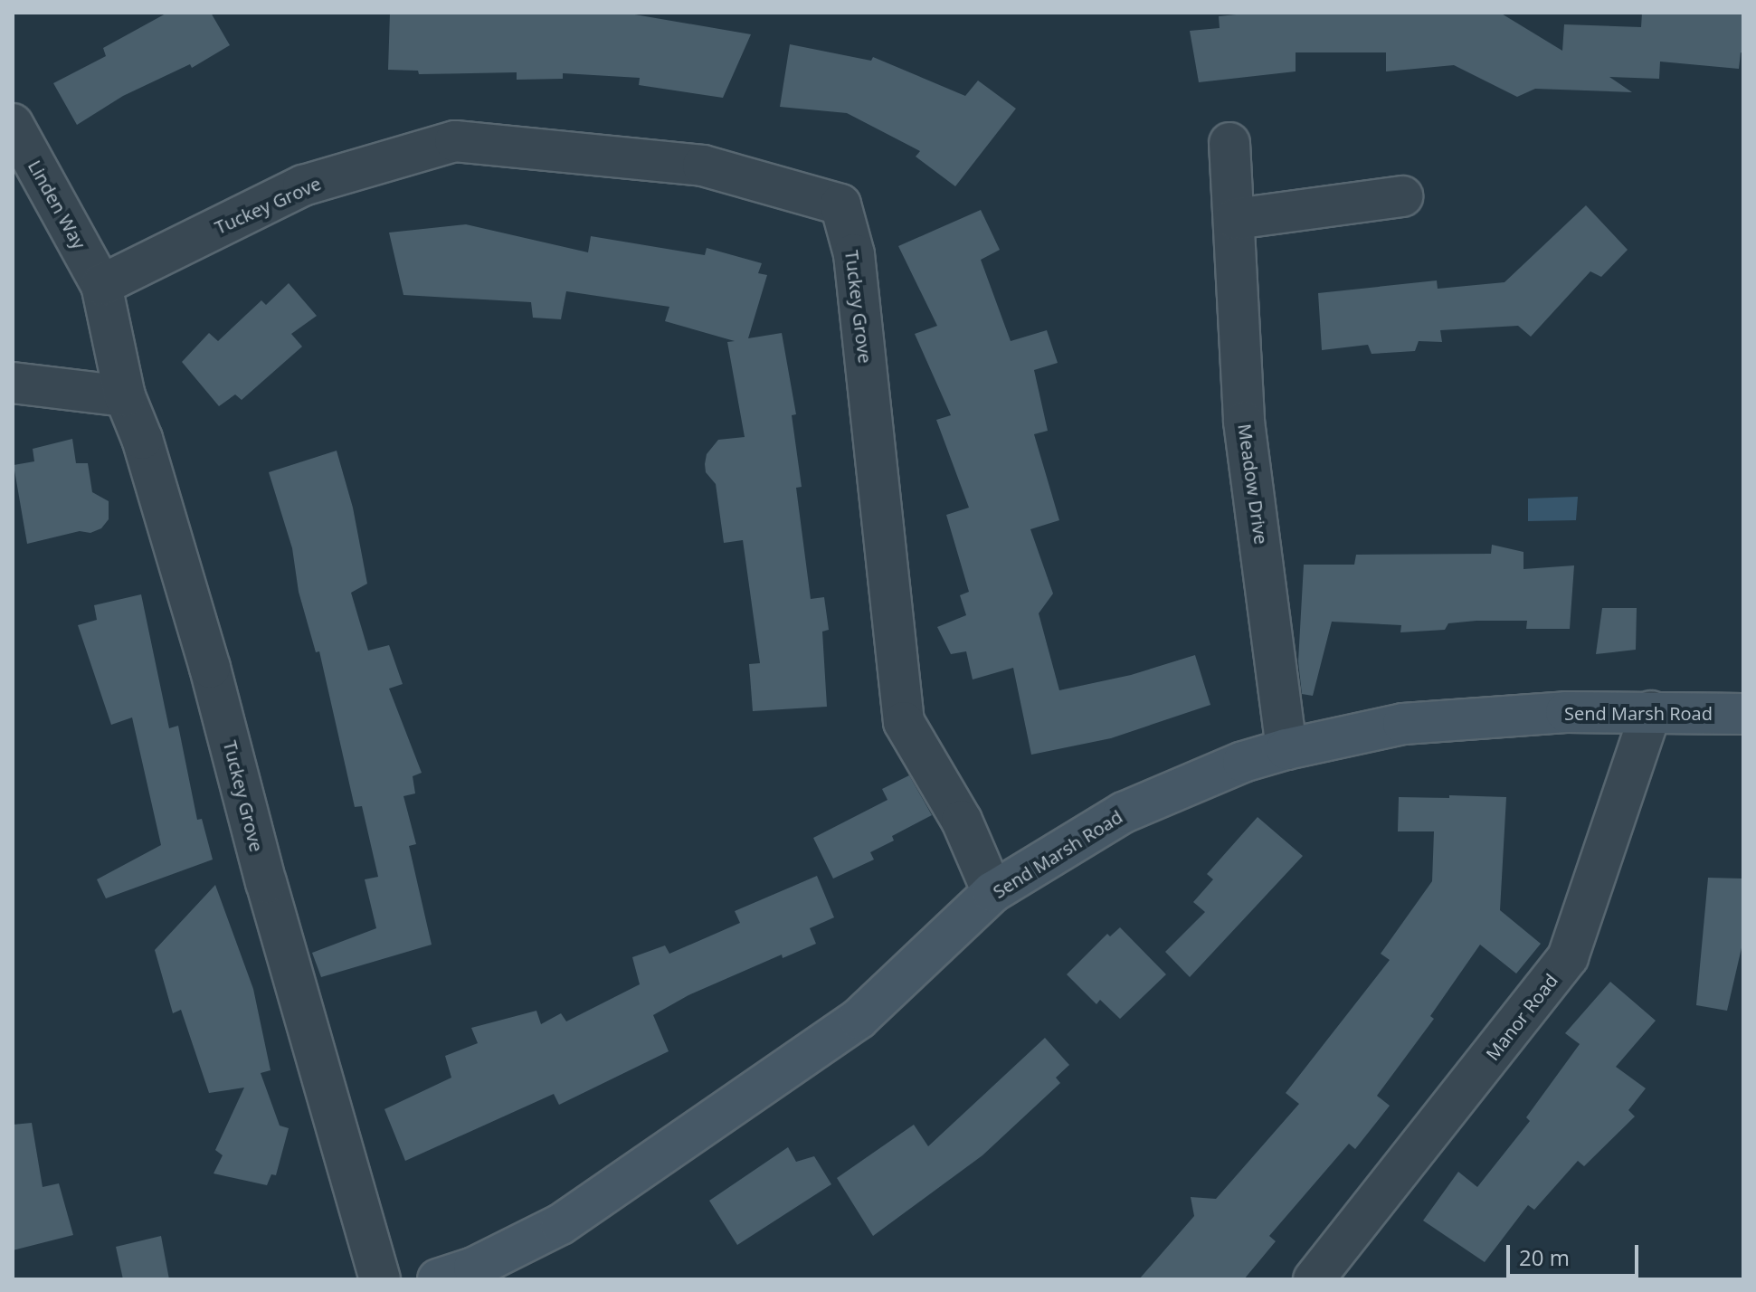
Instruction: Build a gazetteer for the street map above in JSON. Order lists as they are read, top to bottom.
{
  "streets": {
    "main road": ["Send Marsh Road"],
    "street": [
      "Linden Way",
      "Tuckey Grove",
      "Meadow Drive",
      "Manor Road"
    ]
  },
  "crossings": [
    ["Linden Way", "Tuckey Grove"],
    ["Tuckey Grove", "Send Marsh Road"],
    ["Meadow Drive", "Send Marsh Road"],
    ["Send Marsh Road", "Manor Road"]
  ],
  "scale_bar": "20 m"
}
